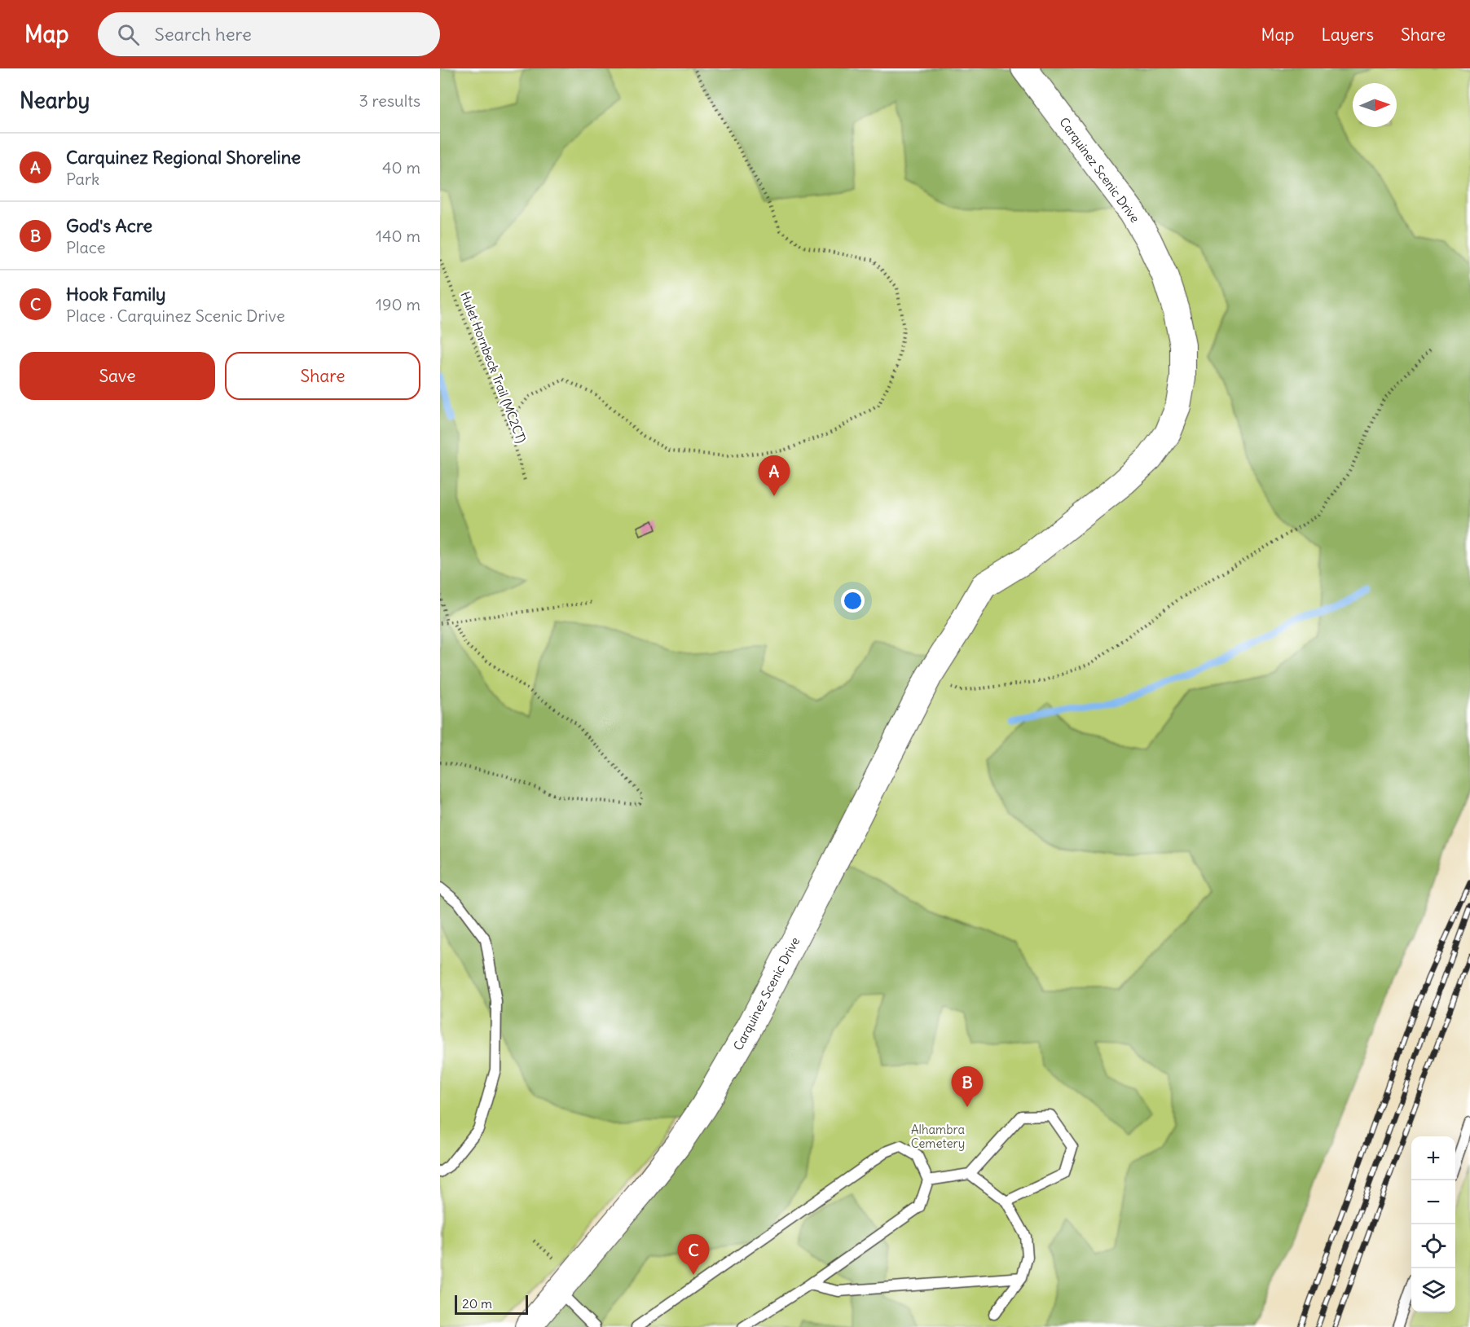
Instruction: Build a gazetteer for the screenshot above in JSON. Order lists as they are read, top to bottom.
{
  "streets": {
    "street": ["Carquinez Scenic Drive"],
    "path": ["Hulet Hornbeck Trail (MC2CT)"]
  },
  "parks": ["Alhambra Cemetery"],
  "scale_bar": "20 m",
  "north": "right",
  "page": {
    "header": "Map",
    "search": "Search here",
    "nav": ["Map", "Layers", "Share"],
    "heading": ["Nearby", "3 results"],
    "list": [
      {
        "mark": "A",
        "name": "Carquinez Regional Shoreline",
        "note": "Park",
        "value": "40 m"
      },
      {
        "mark": "B",
        "name": "God's Acre",
        "note": "Place",
        "value": "140 m"
      },
      {
        "mark": "C",
        "name": "Hook Family",
        "note": "Place · Carquinez Scenic Drive",
        "value": "190 m"
      }
    ],
    "buttons": ["Save", "Share"],
    "pins": ["A", "B", "C"],
    "map_buttons": ["+", "−"],
    "scale": "20 m"
  }
}
